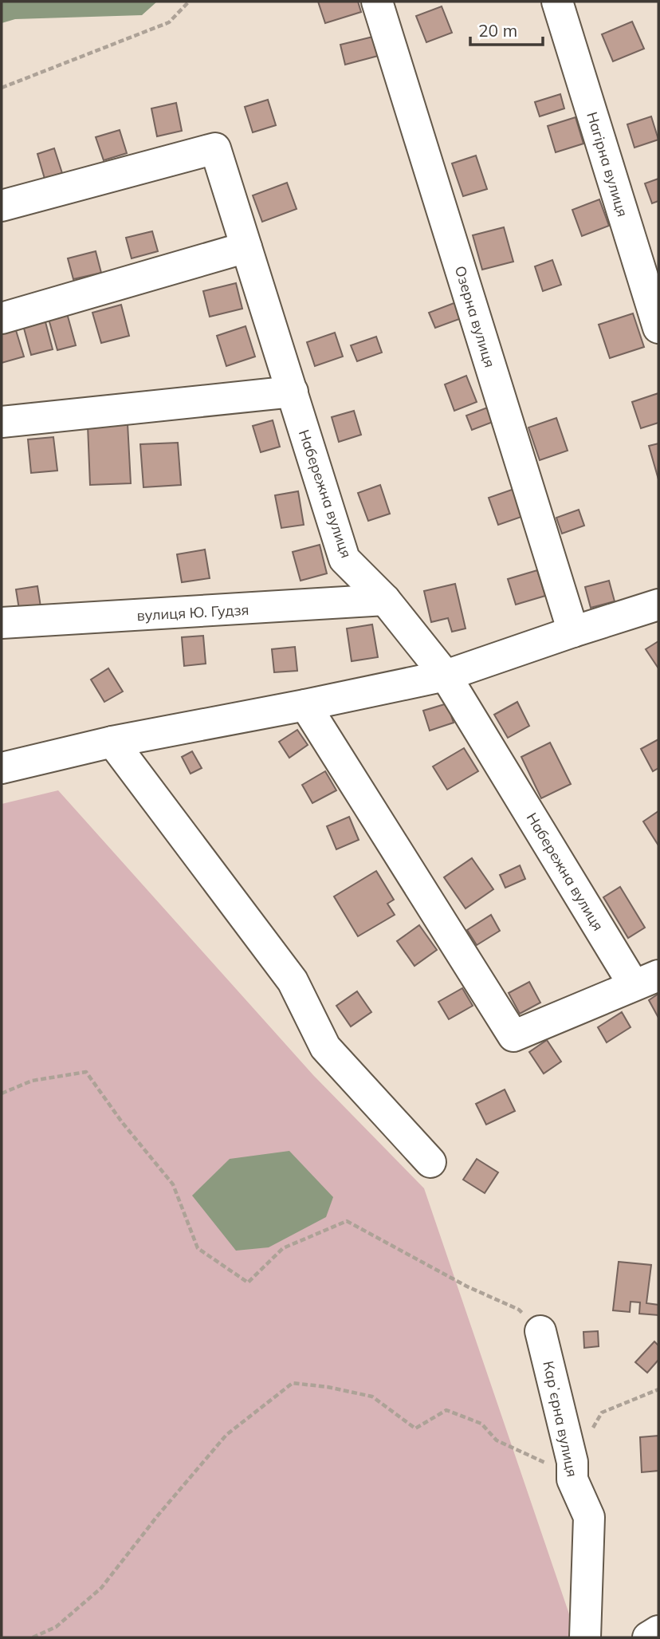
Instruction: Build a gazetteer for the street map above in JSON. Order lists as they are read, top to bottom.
{
  "streets": {
    "street": [
      "Нагірна вулиця",
      "Озерна вулиця",
      "Набережна вулиця",
      "вулиця Ю. Гудзя",
      "Карʼєрна вулиця"
    ]
  },
  "crossings": [
    ["Набережна вулиця", "вулиця Ю. Гудзя"]
  ],
  "scale_bar": "20 m"
}
